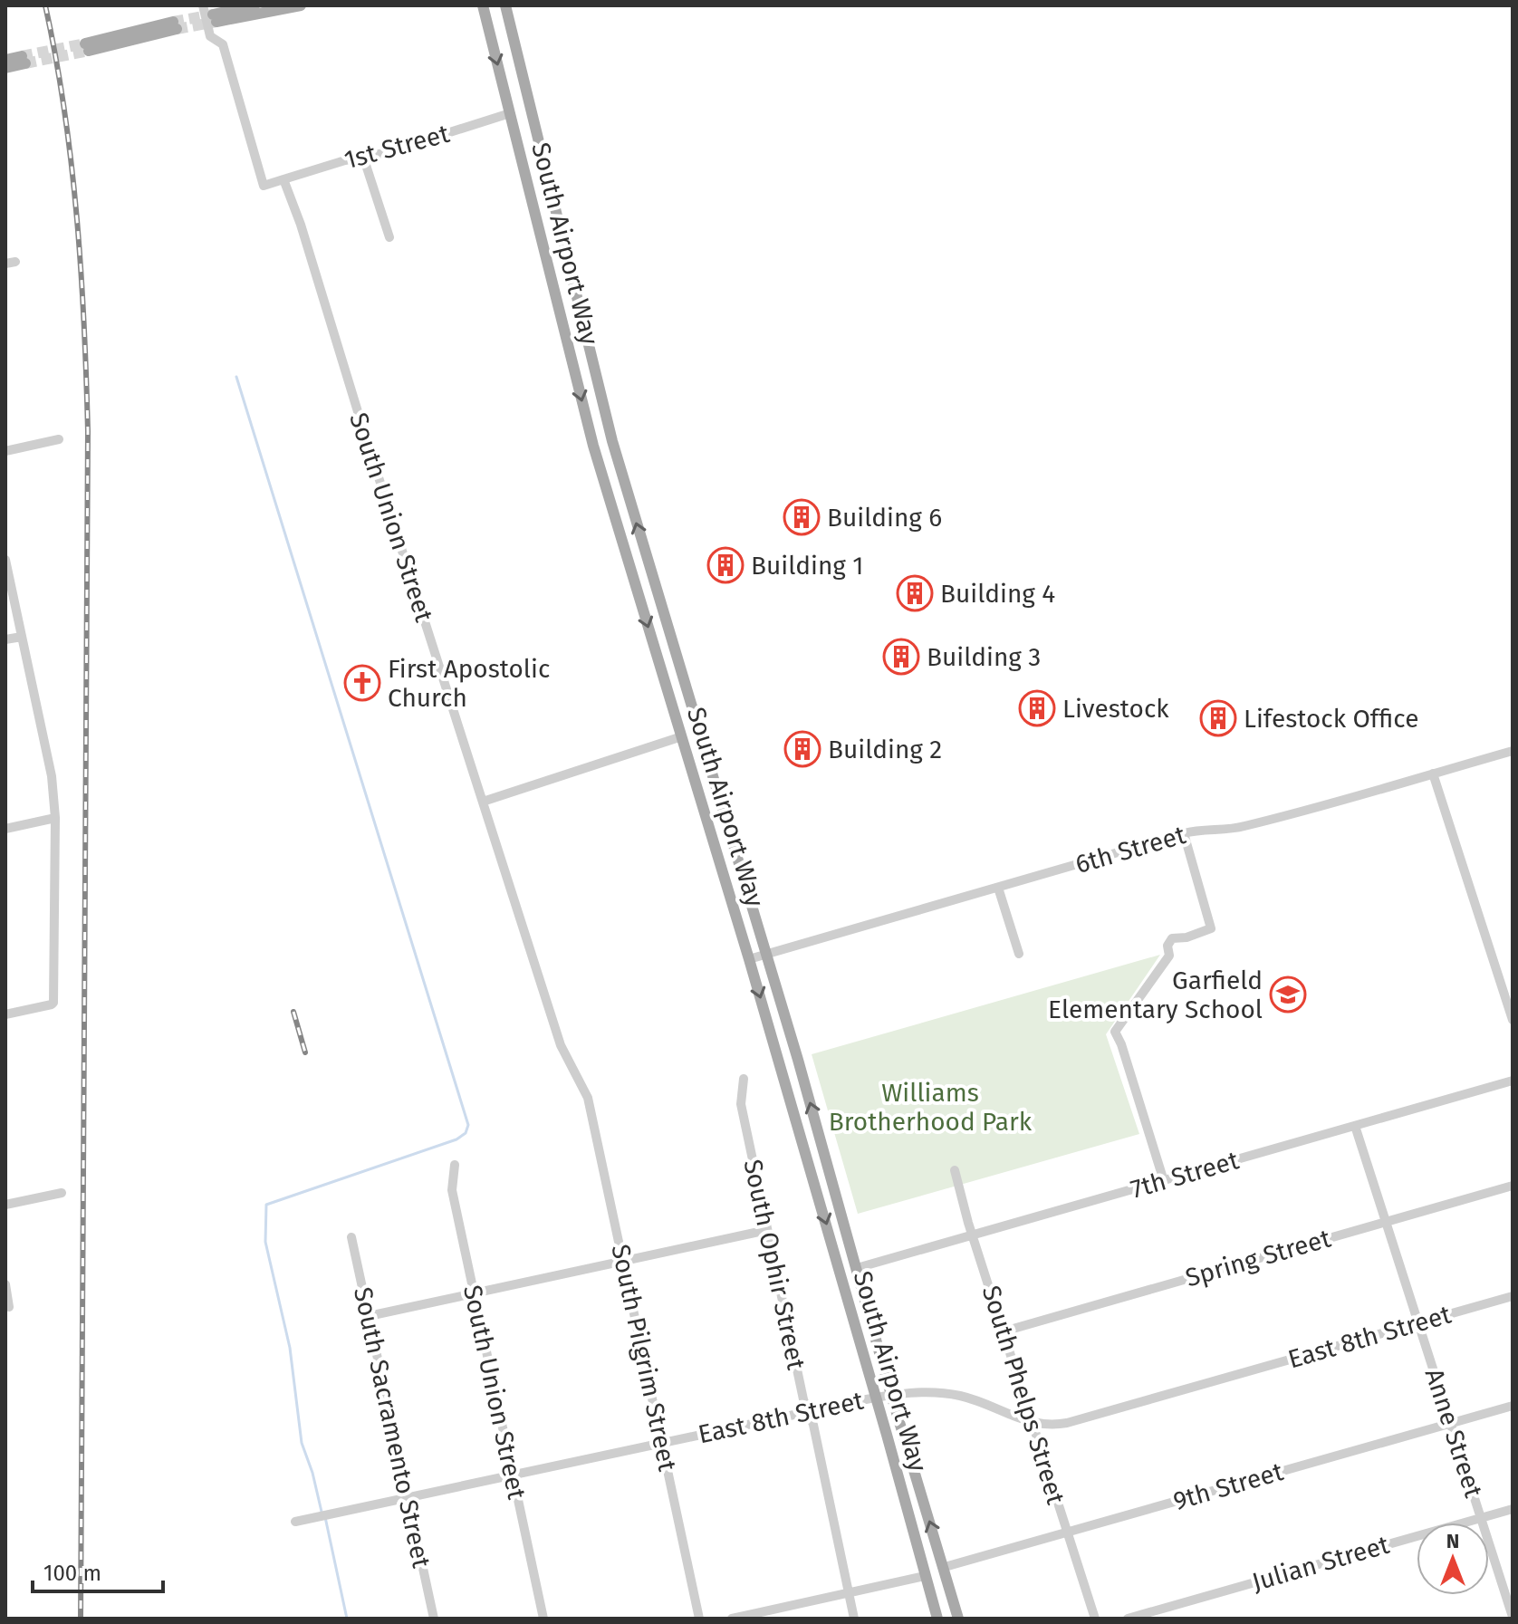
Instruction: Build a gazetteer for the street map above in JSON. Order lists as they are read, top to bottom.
{
  "streets": {
    "main road": ["South Airport Way"],
    "street": [
      "1st Street",
      "South Union Street",
      "6th Street",
      "7th Street",
      "Spring Street",
      "South Ophir Street",
      "East 8th Street",
      "South Pilgrim Street",
      "South Phelps Street",
      "South Sacramento Street",
      "Anne Street",
      "9th Street",
      "Julian Street"
    ]
  },
  "crossings": [
    ["1st Street", "South Airport Way"],
    ["1st Street", "South Union Street"],
    ["South Airport Way", "6th Street"],
    ["South Airport Way", "7th Street"],
    ["South Airport Way", "East 8th Street"],
    ["South Airport Way", "9th Street"],
    ["South Union Street", "East 8th Street"],
    ["South Union Street", "South Pilgrim Street"],
    ["7th Street", "South Phelps Street"],
    ["7th Street", "Anne Street"],
    ["Spring Street", "South Phelps Street"],
    ["Spring Street", "Anne Street"],
    ["South Ophir Street", "East 8th Street"],
    ["East 8th Street", "South Pilgrim Street"],
    ["East 8th Street", "South Phelps Street"],
    ["East 8th Street", "South Sacramento Street"],
    ["East 8th Street", "Anne Street"],
    ["South Phelps Street", "9th Street"],
    ["Anne Street", "9th Street"],
    ["Anne Street", "Julian Street"]
  ],
  "parks": ["Williams Brotherhood Park"],
  "places": {
    "building": [
      "Building 6",
      "Building 1",
      "Building 4",
      "Building 3",
      "Livestock",
      "Lifestock Office",
      "Building 2"
    ],
    "church": ["First Apostolic Church"],
    "school or university": ["Garfield Elementary School"]
  },
  "scale_bar": "100 m",
  "north": "top"
}
